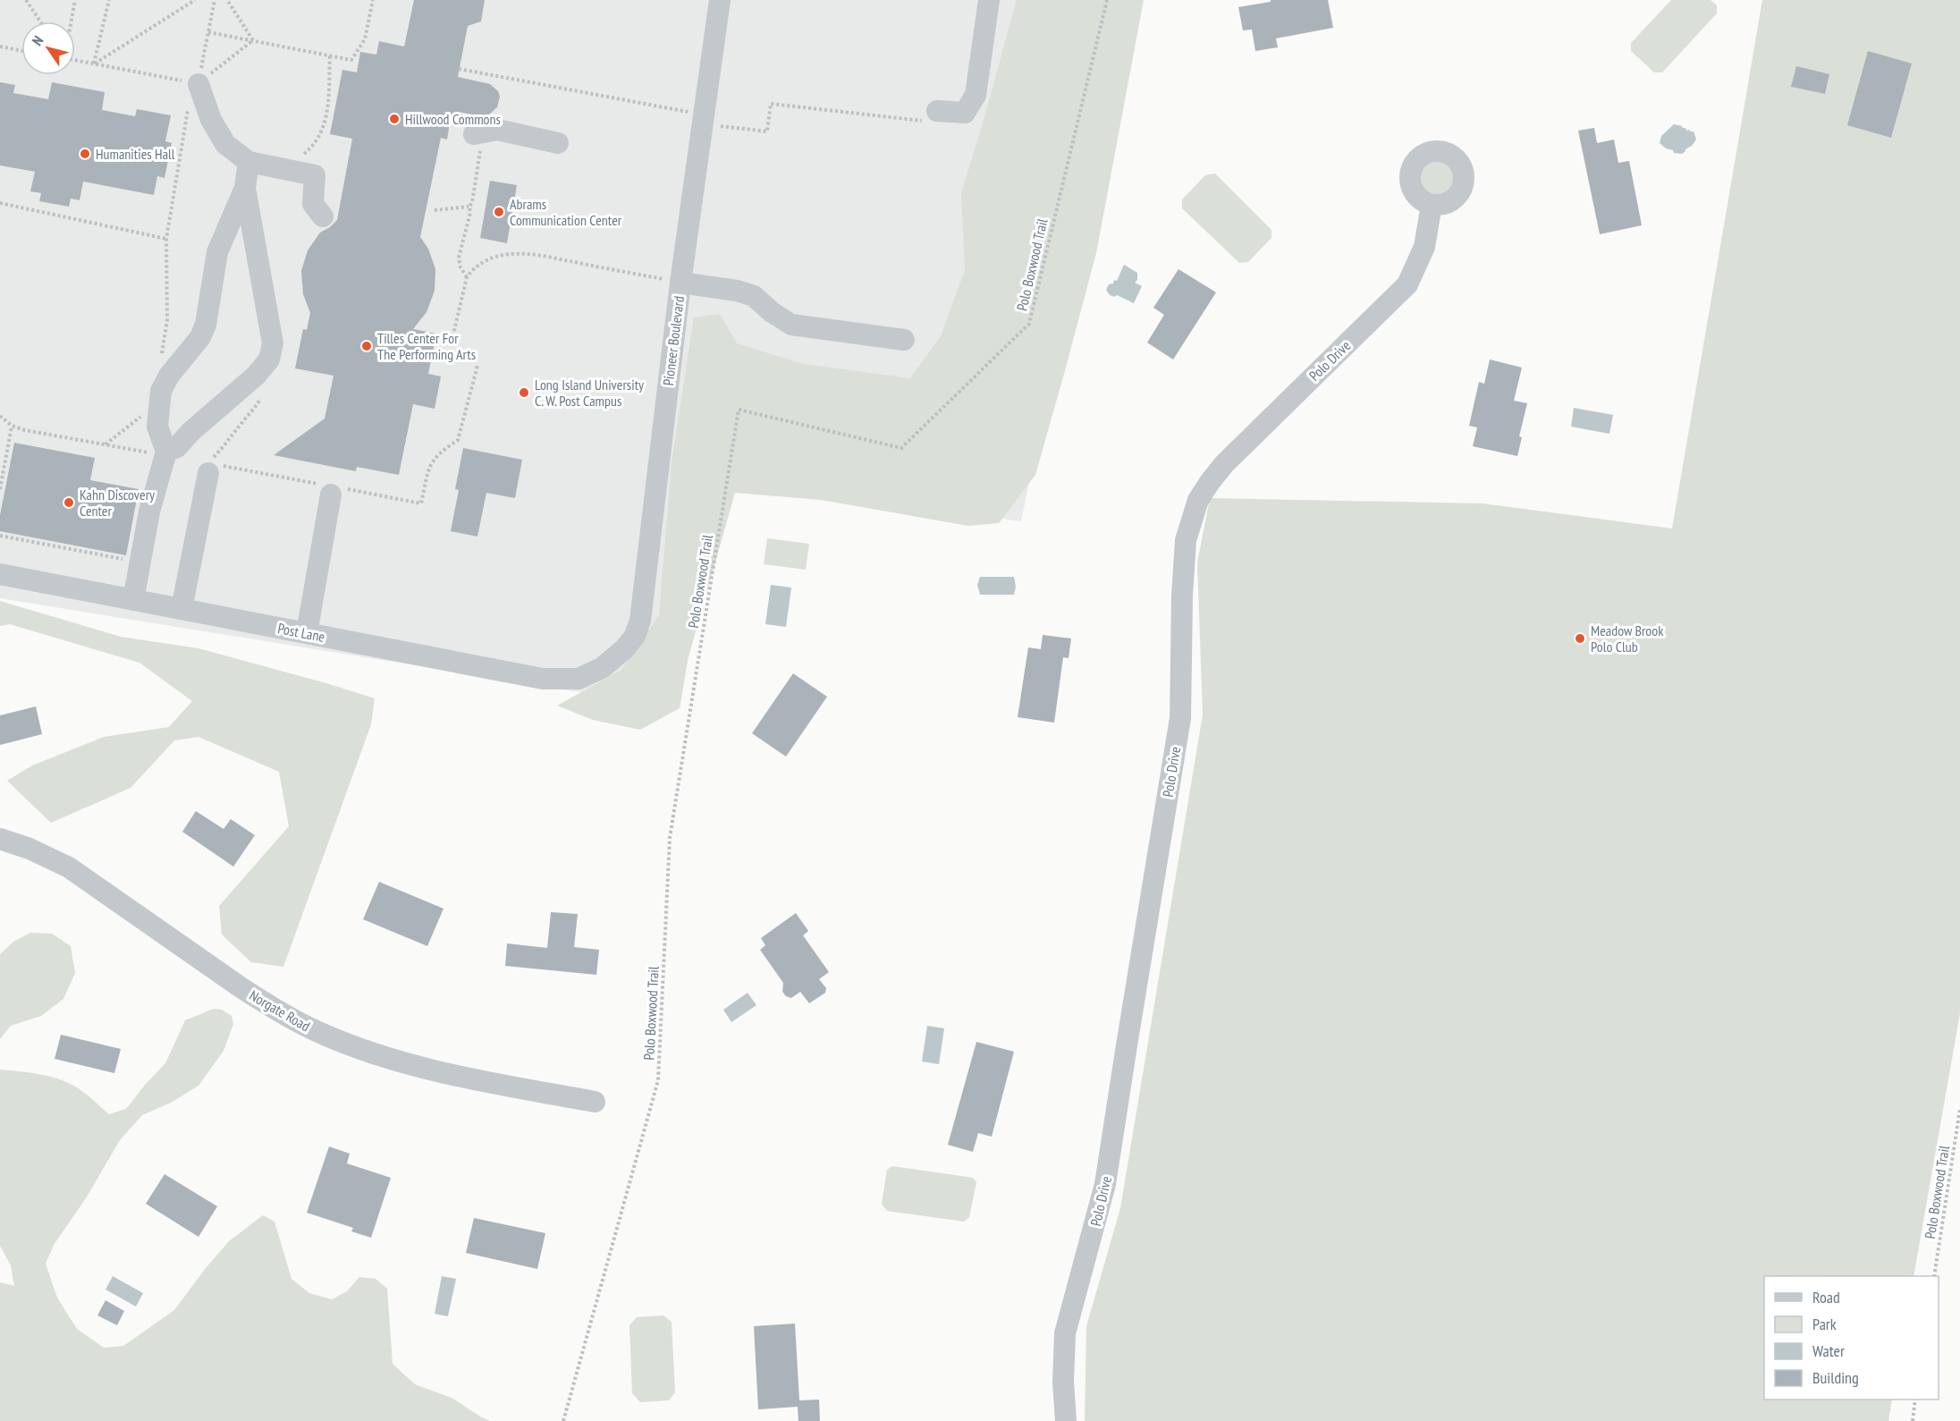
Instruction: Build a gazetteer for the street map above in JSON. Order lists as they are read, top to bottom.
{
  "streets": {
    "street": [
      "Pioneer Boulevard",
      "Polo Drive",
      "Post Lane",
      "Norgate Road"
    ],
    "path": ["Polo Boxwood Trail"]
  },
  "crossings": [
    ["Pioneer Boulevard", "Post Lane"]
  ],
  "places": [
    "Hillwood Commons",
    "Humanities Hall",
    "Abrams Communication Center",
    "Tilles Center For The Performing Arts",
    "Long Island University C. W. Post Campus",
    "Kahn Discovery Center",
    "Meadow Brook Polo Club"
  ],
  "legend": [
    "Road",
    "Park",
    "Water",
    "Building"
  ],
  "north": "top left"
}
